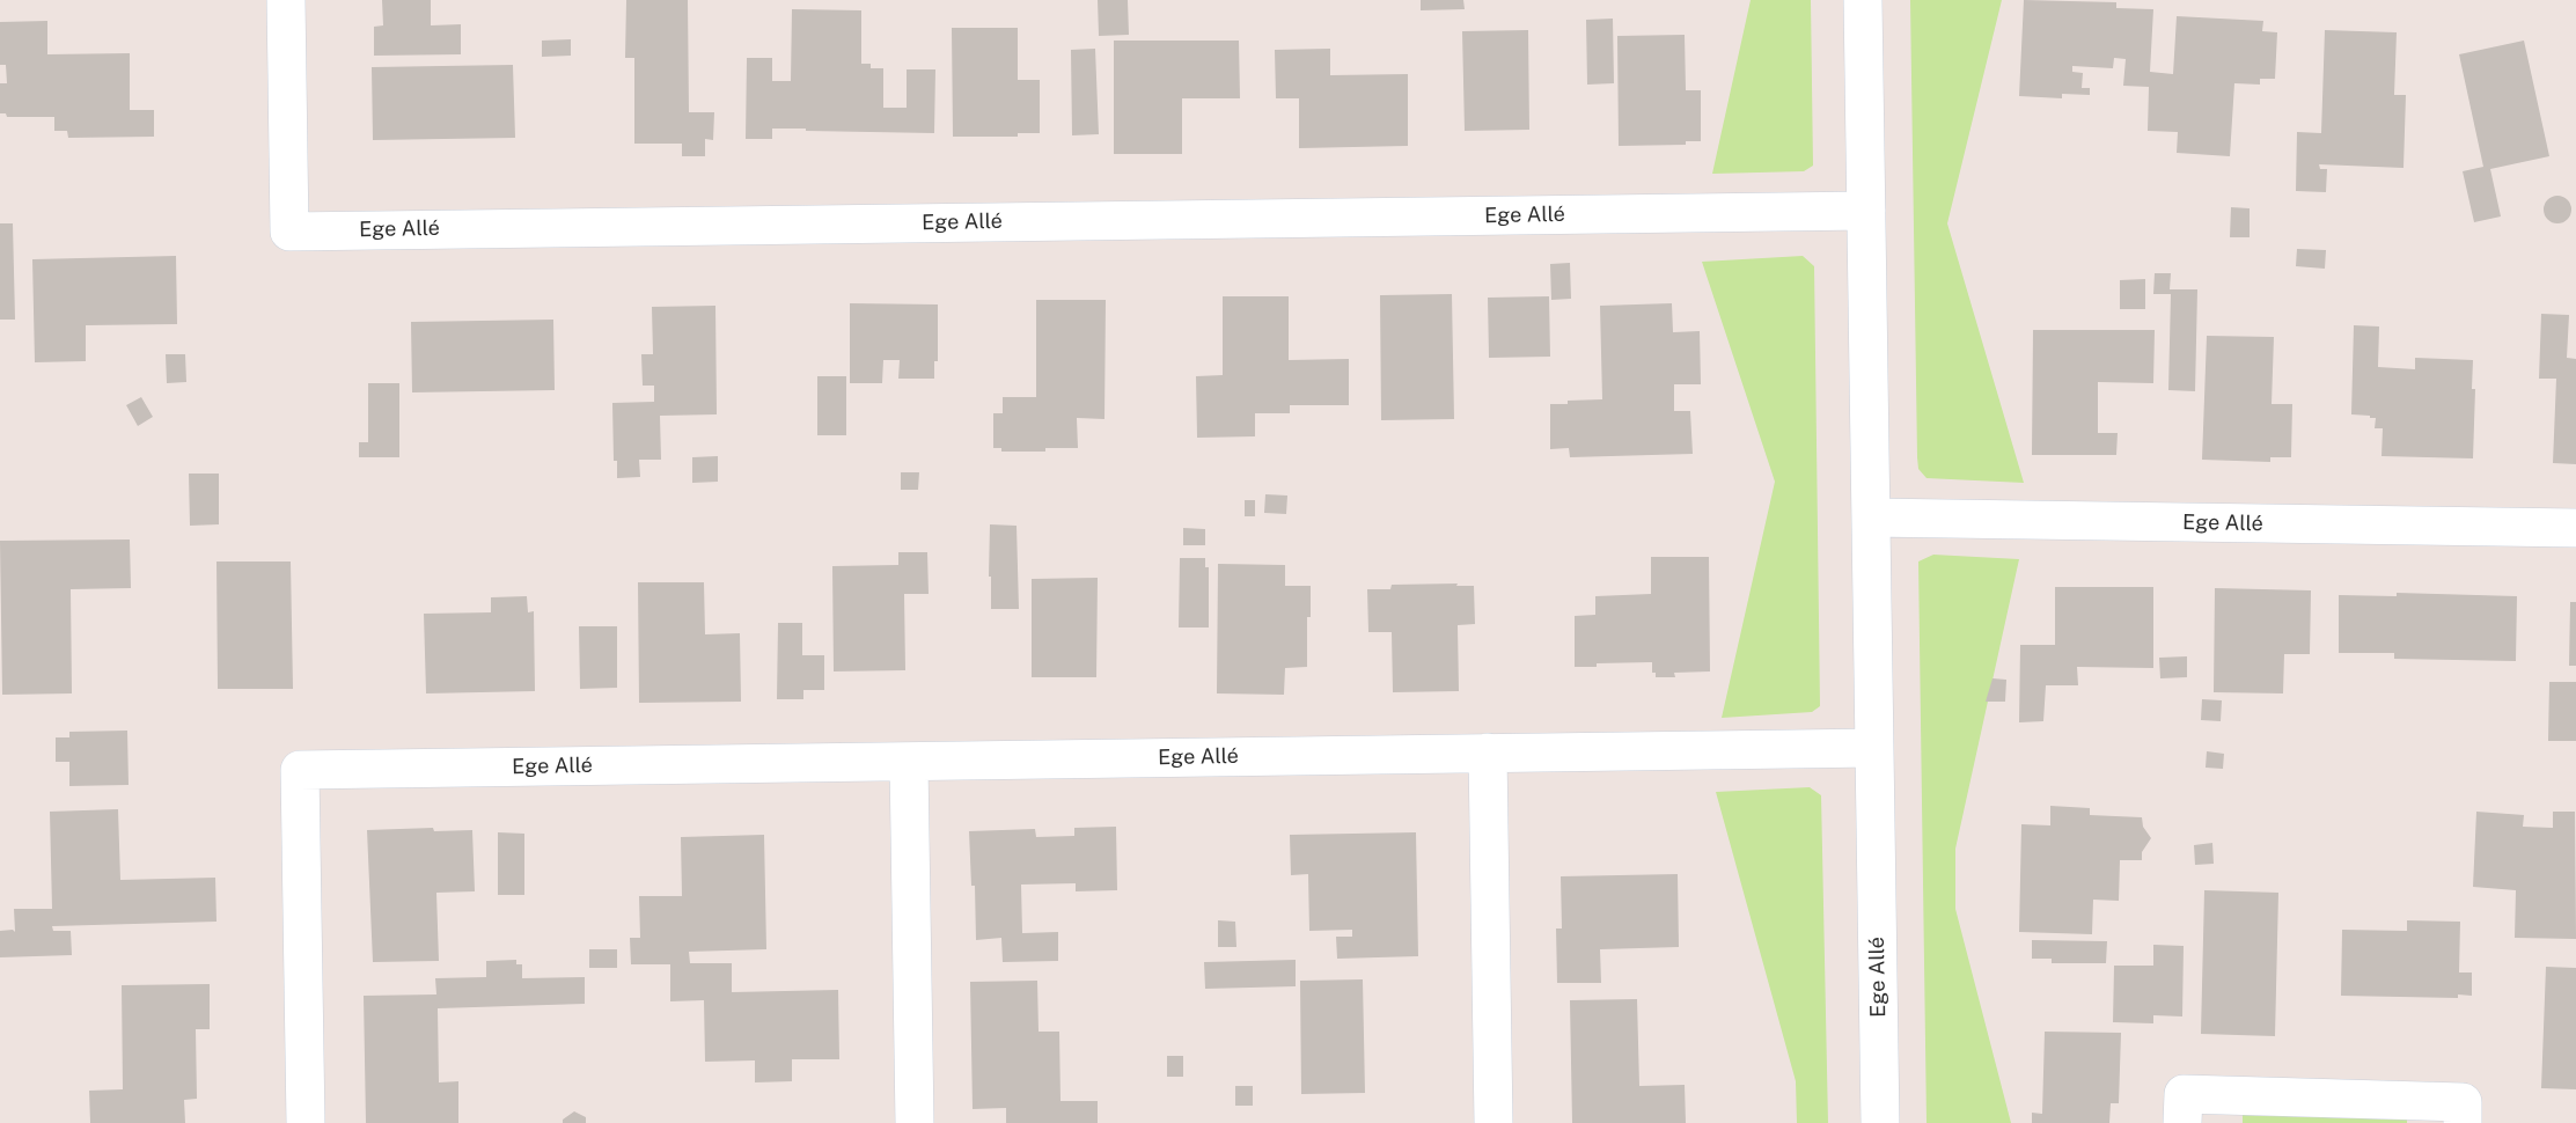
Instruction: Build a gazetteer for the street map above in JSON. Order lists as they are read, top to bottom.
{
  "streets": {
    "street": ["Ege Allé"]
  }
}
